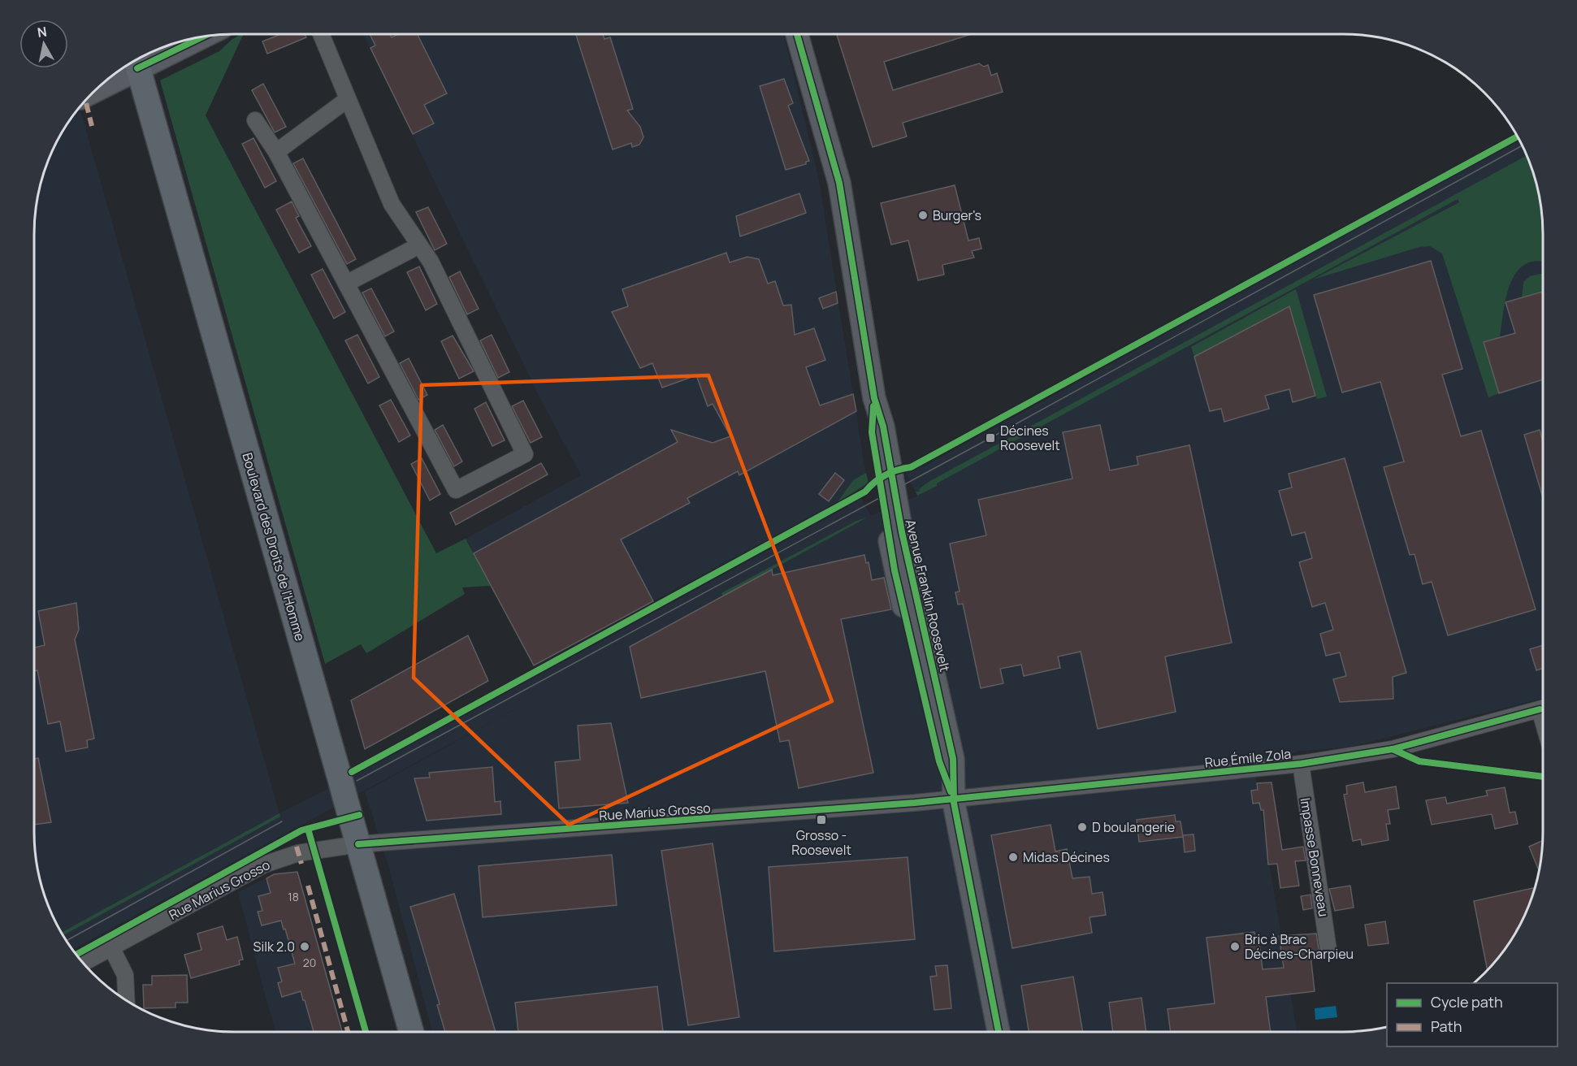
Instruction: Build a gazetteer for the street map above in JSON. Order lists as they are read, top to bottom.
{
  "streets": {
    "main road": ["Boulevard des Droits de l'Homme"],
    "street": [
      "Avenue Franklin Roosevelt",
      "Rue Émile Zola",
      "Rue Marius Grosso",
      "Impasse Bonneveau"
    ]
  },
  "crossings": [
    ["Boulevard des Droits de l'Homme", "Rue Marius Grosso"],
    ["Avenue Franklin Roosevelt", "Rue Émile Zola"],
    ["Avenue Franklin Roosevelt", "Rue Marius Grosso"],
    ["Rue Émile Zola", "Rue Marius Grosso"],
    ["Rue Émile Zola", "Impasse Bonneveau"]
  ],
  "places": {
    "other": [
      "Burger's",
      "D boulangerie",
      "Midas Décines",
      "Silk 2.0",
      "Bric à Brac Décines-Charpieu"
    ],
    "transit": ["Décines Roosevelt", "Grosso - Roosevelt"]
  },
  "house_numbers": ["18", "20"],
  "legend": ["Cycle path", "Path"],
  "north": "top"
}
